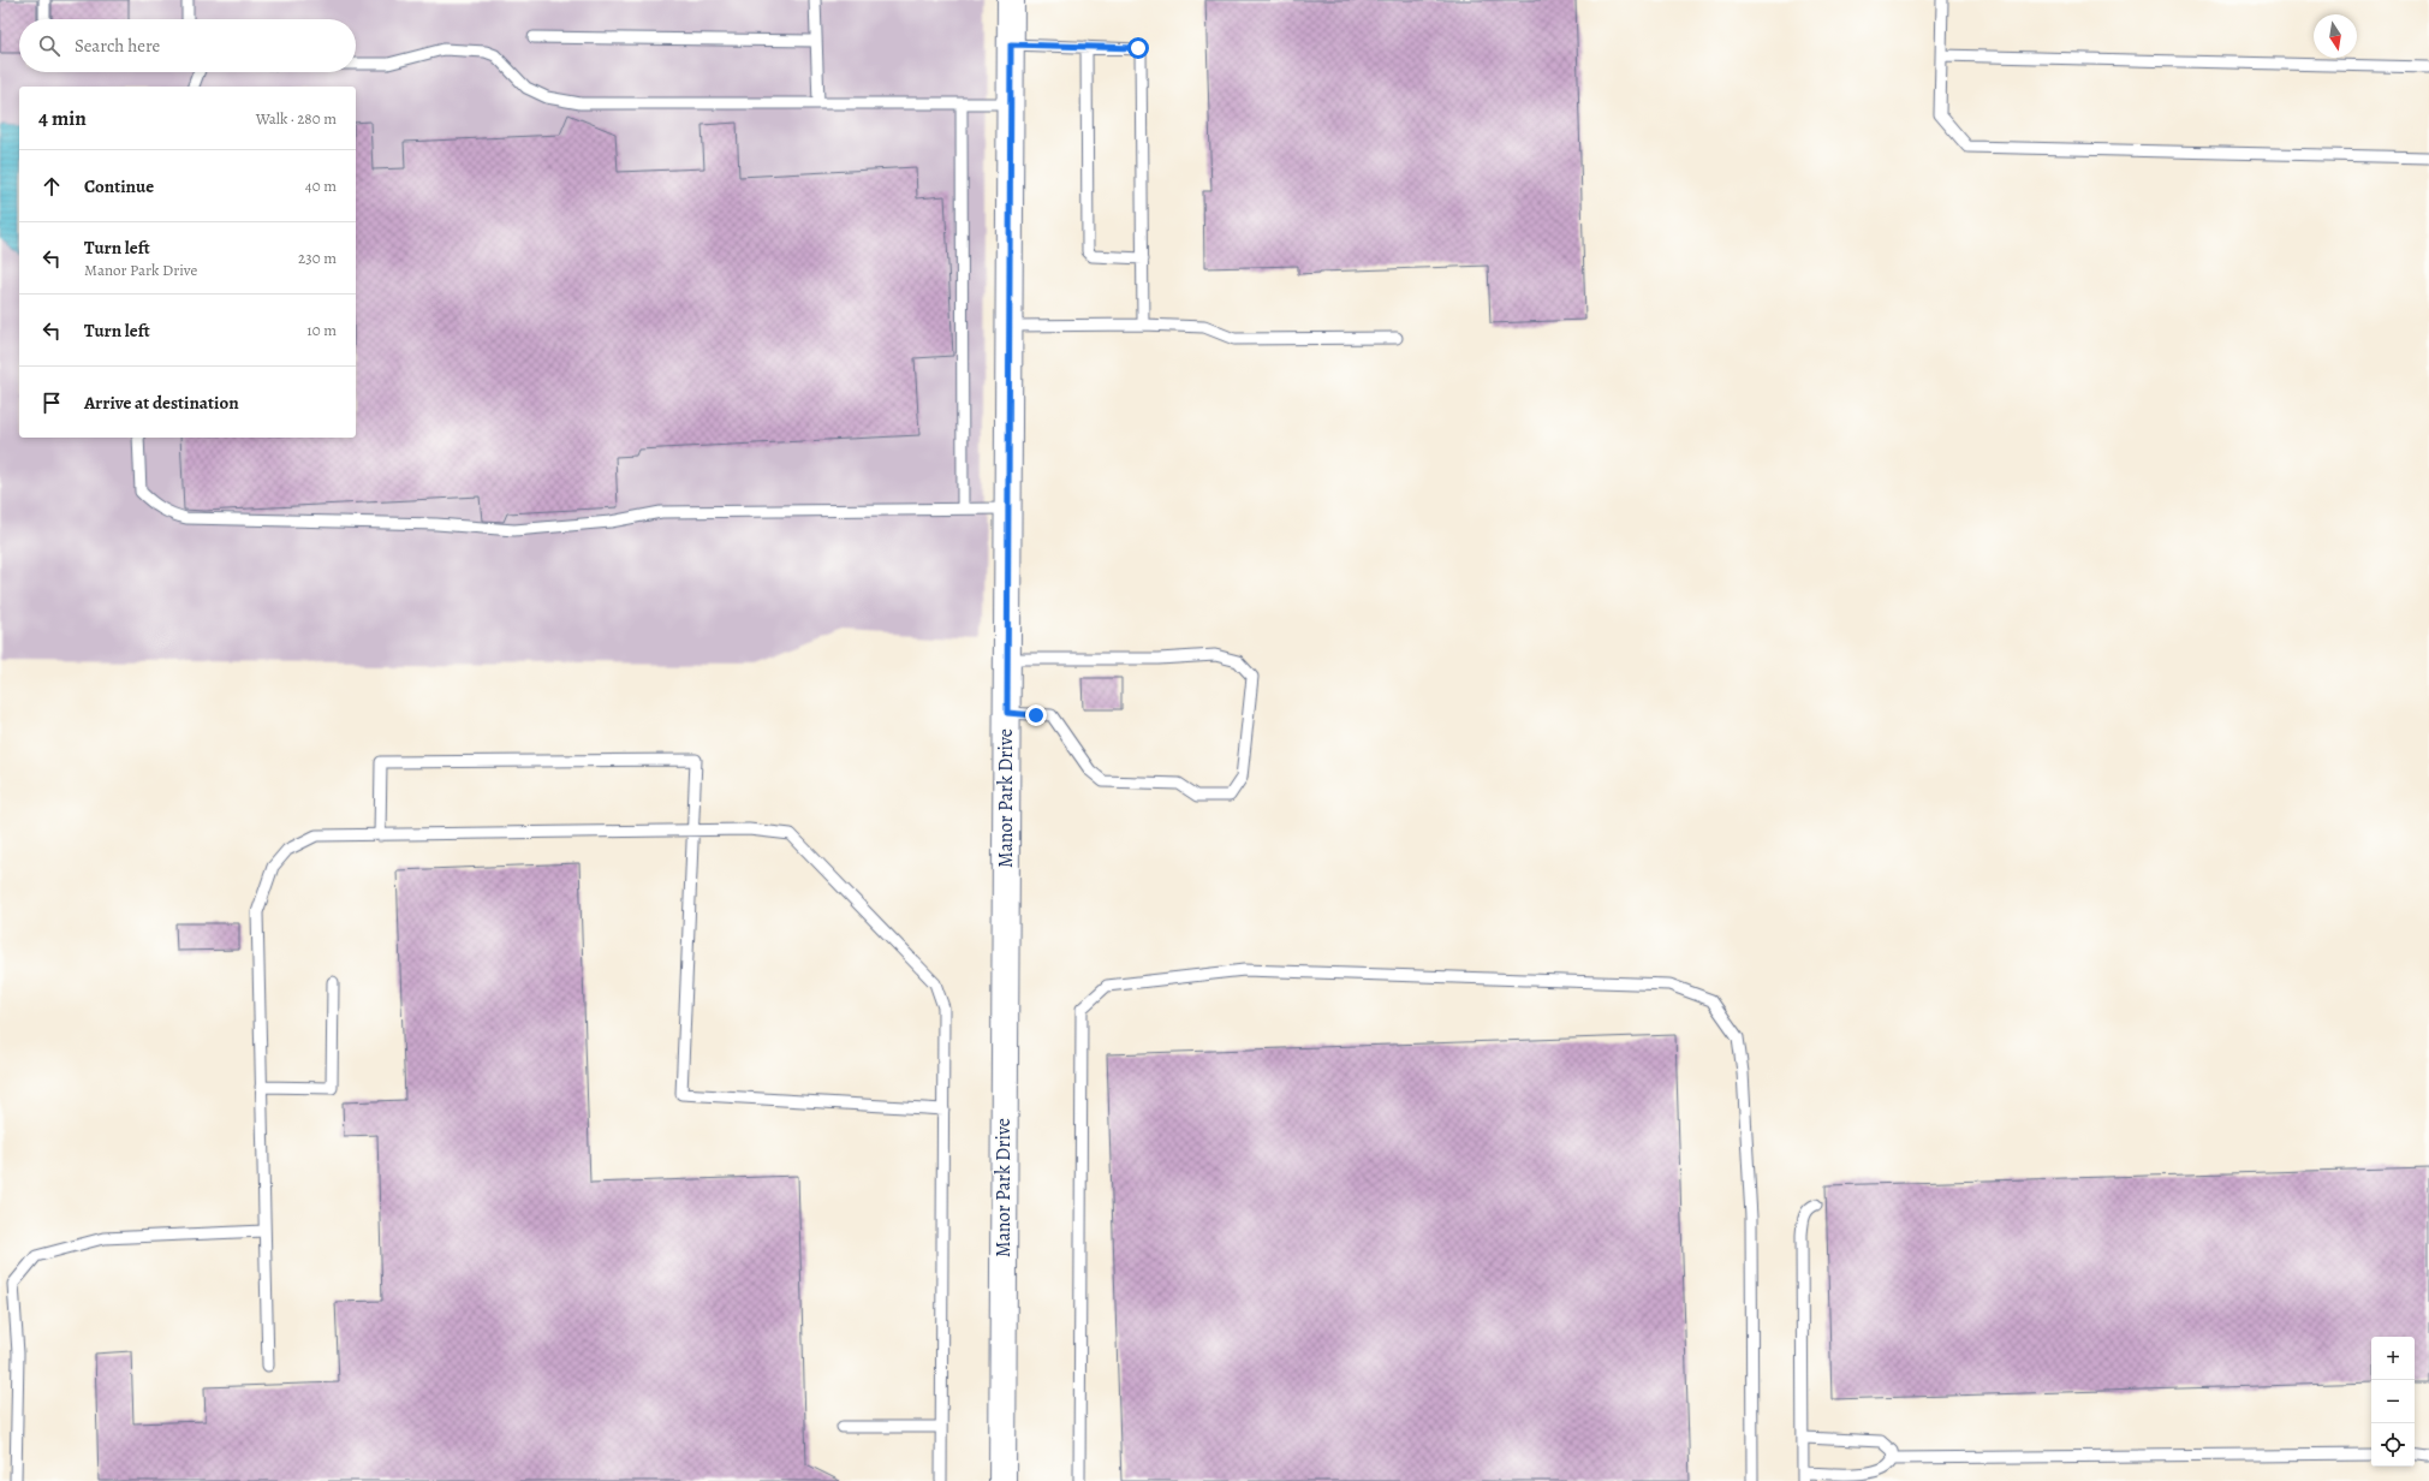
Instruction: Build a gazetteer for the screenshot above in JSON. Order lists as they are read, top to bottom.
{
  "streets": {
    "street": ["Manor Park Drive"]
  },
  "north": "bottom",
  "page": {
    "search": "Search here",
    "heading": ["4 min", "Walk · 280 m"],
    "list": [
      ["Continue", "40 m"],
      ["Turn left", "Manor Park Drive", "230 m"],
      ["Turn left", "10 m"],
      "Arrive at destination"
    ],
    "map_buttons": ["+", "−"]
  }
}
